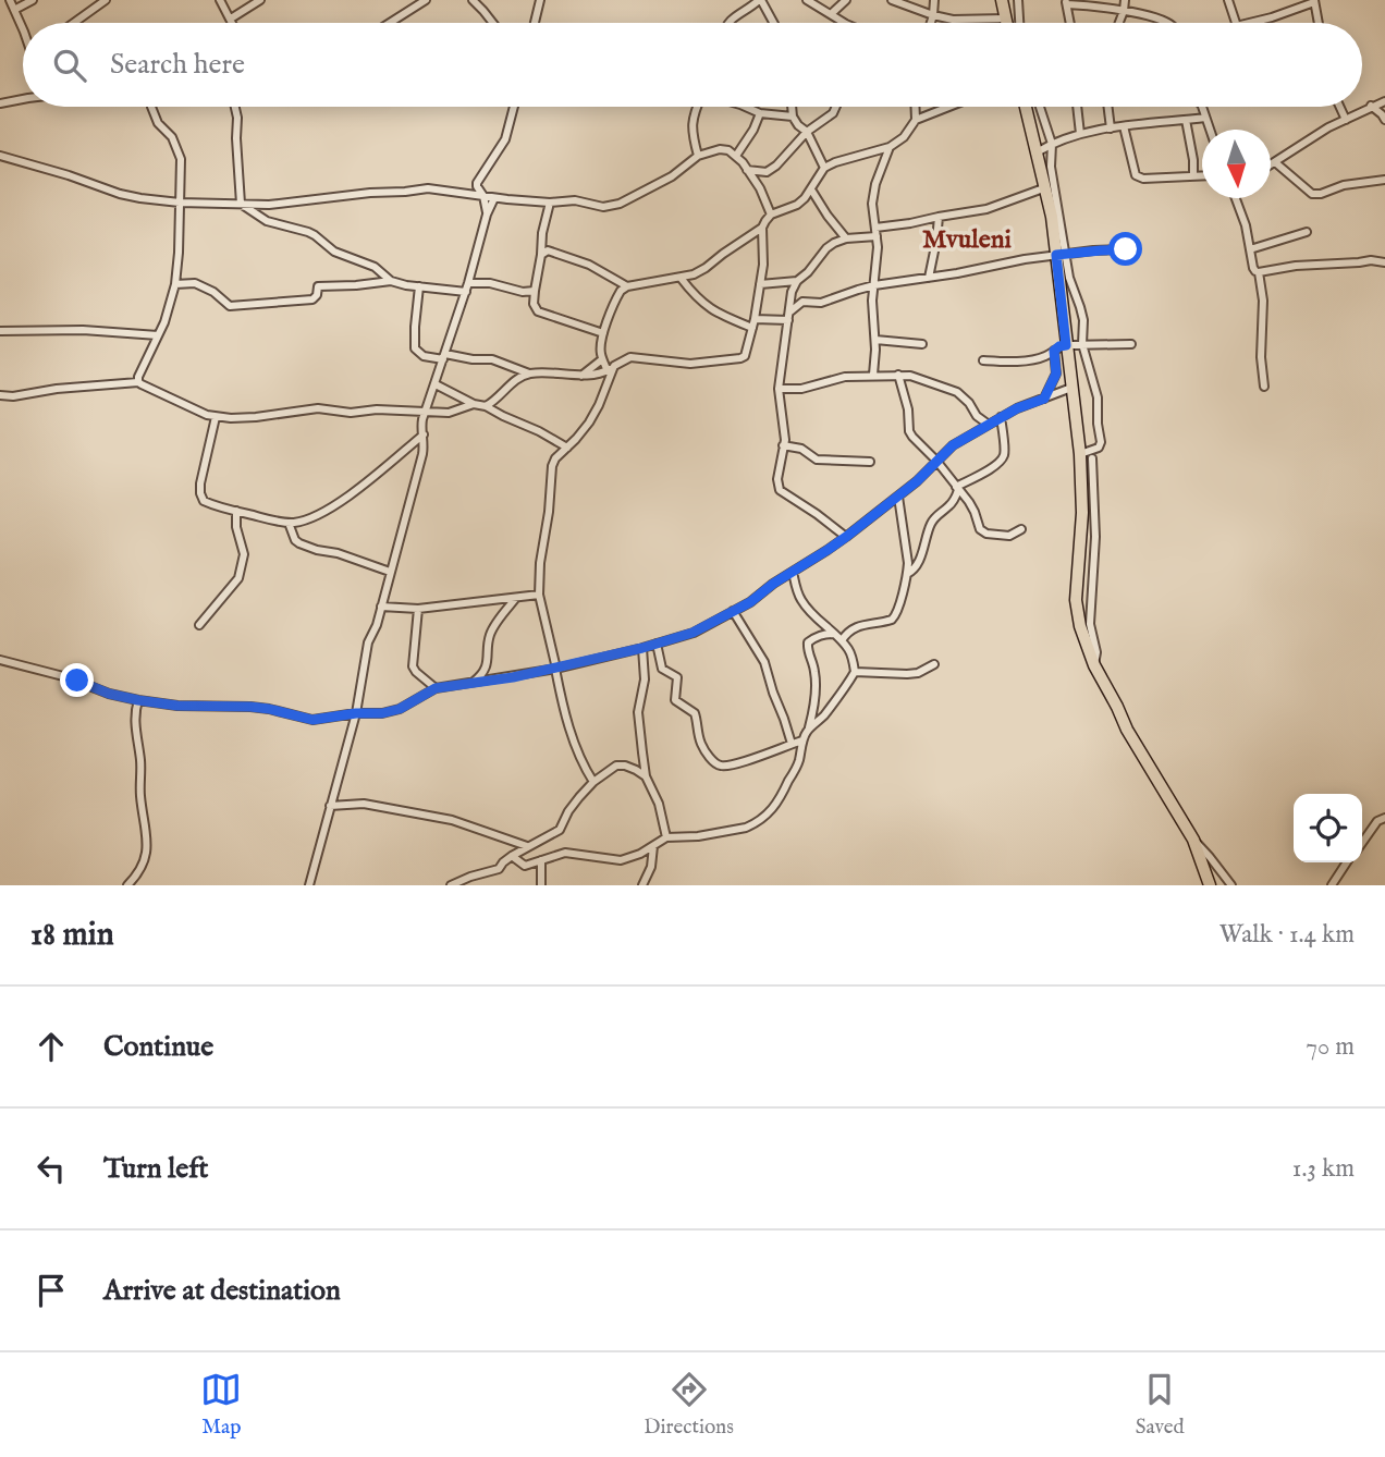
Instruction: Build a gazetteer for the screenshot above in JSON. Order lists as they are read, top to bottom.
{
  "districts": ["Mvuleni"],
  "north": "bottom",
  "page": {
    "search": "Search here",
    "heading": ["18 min", "Walk · 1.4 km"],
    "list": [
      ["Continue", "70 m"],
      ["Turn left", "1.3 km"],
      "Arrive at destination"
    ],
    "nav": ["Map", "Directions", "Saved"]
  }
}
